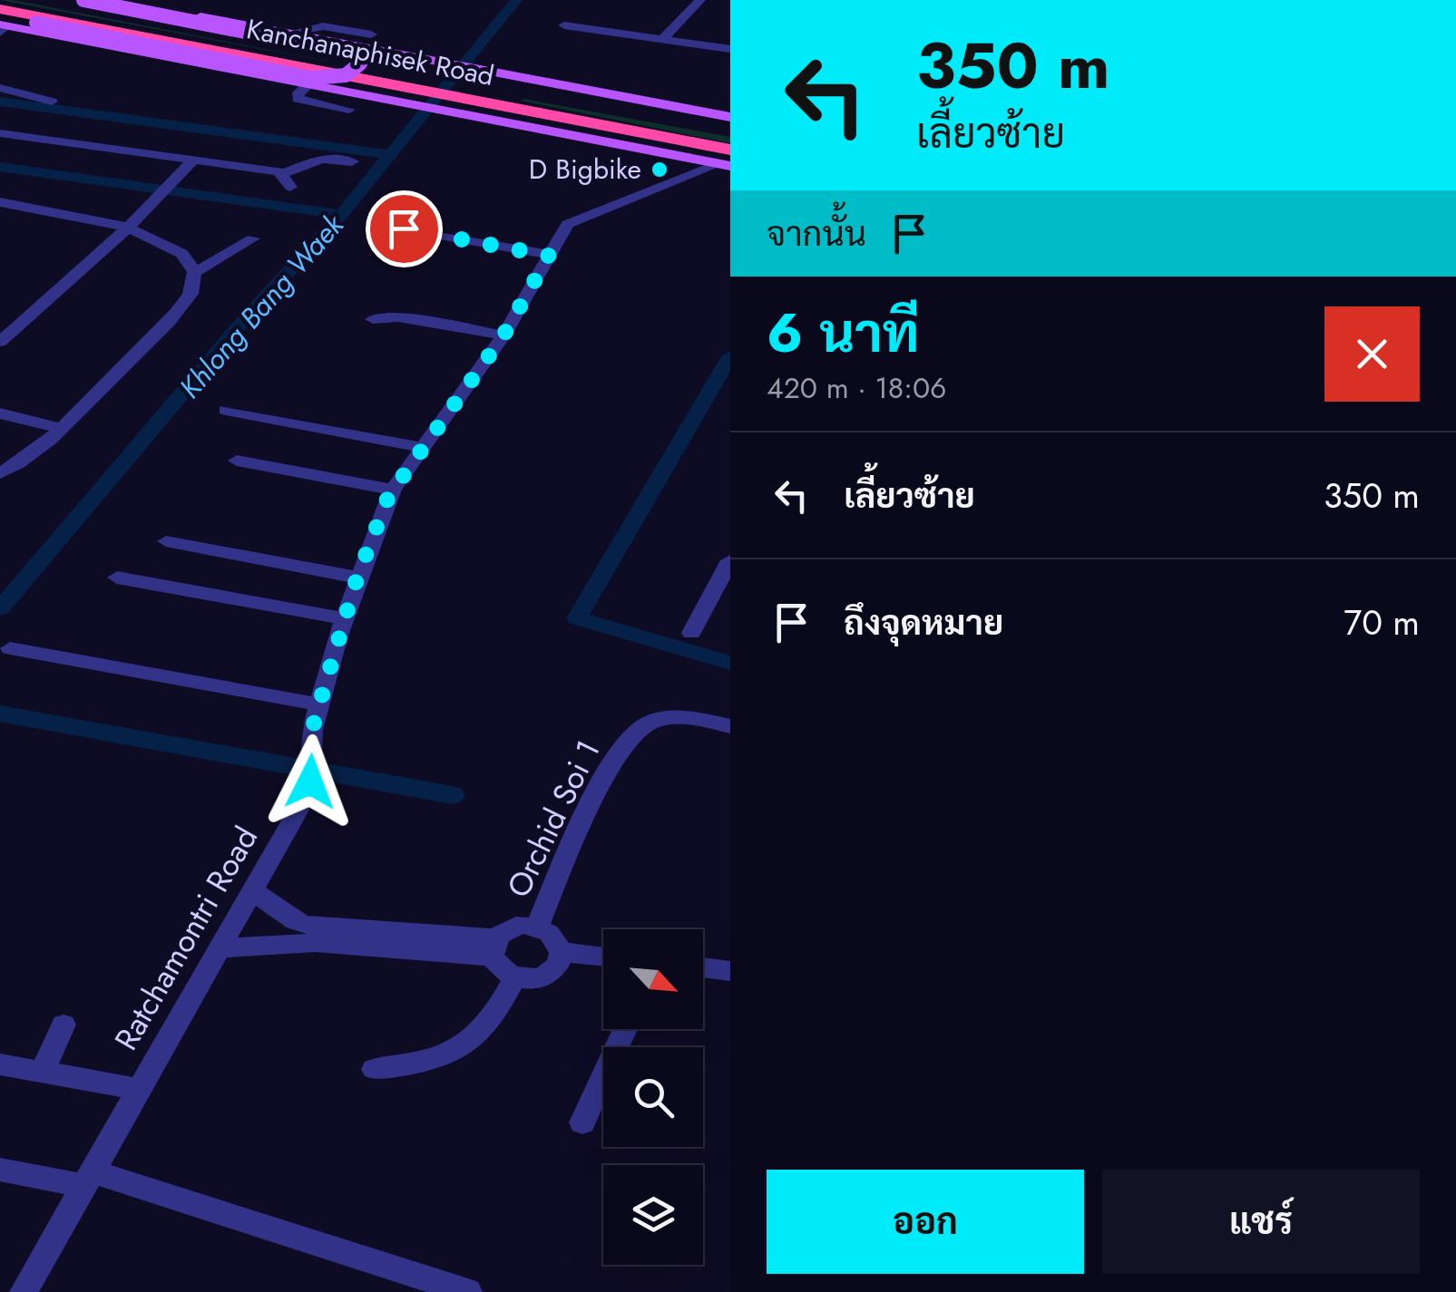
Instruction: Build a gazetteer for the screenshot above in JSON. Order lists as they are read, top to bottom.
{
  "streets": {
    "highway": ["Kanchanaphisek Road"],
    "street": ["Orchid Soi 1", "Ratchamontri Road"]
  },
  "crossings": [
    ["Kanchanaphisek Road", "Ratchamontri Road"]
  ],
  "water": ["Khlong Bang Waek"],
  "places": ["D Bigbike"],
  "north": "bottom right",
  "page": {
    "turn": ["350 m", "เลี้ยวซ้าย"],
    "then": "จากนั้น",
    "heading": ["6 นาที", "420 m · 18:06"],
    "list": [
      {
        "name": "เลี้ยวซ้าย",
        "value": "350 m"
      },
      {
        "name": "ถึงจุดหมาย",
        "value": "70 m"
      }
    ],
    "buttons": ["ออก", "แชร์"]
  }
}
